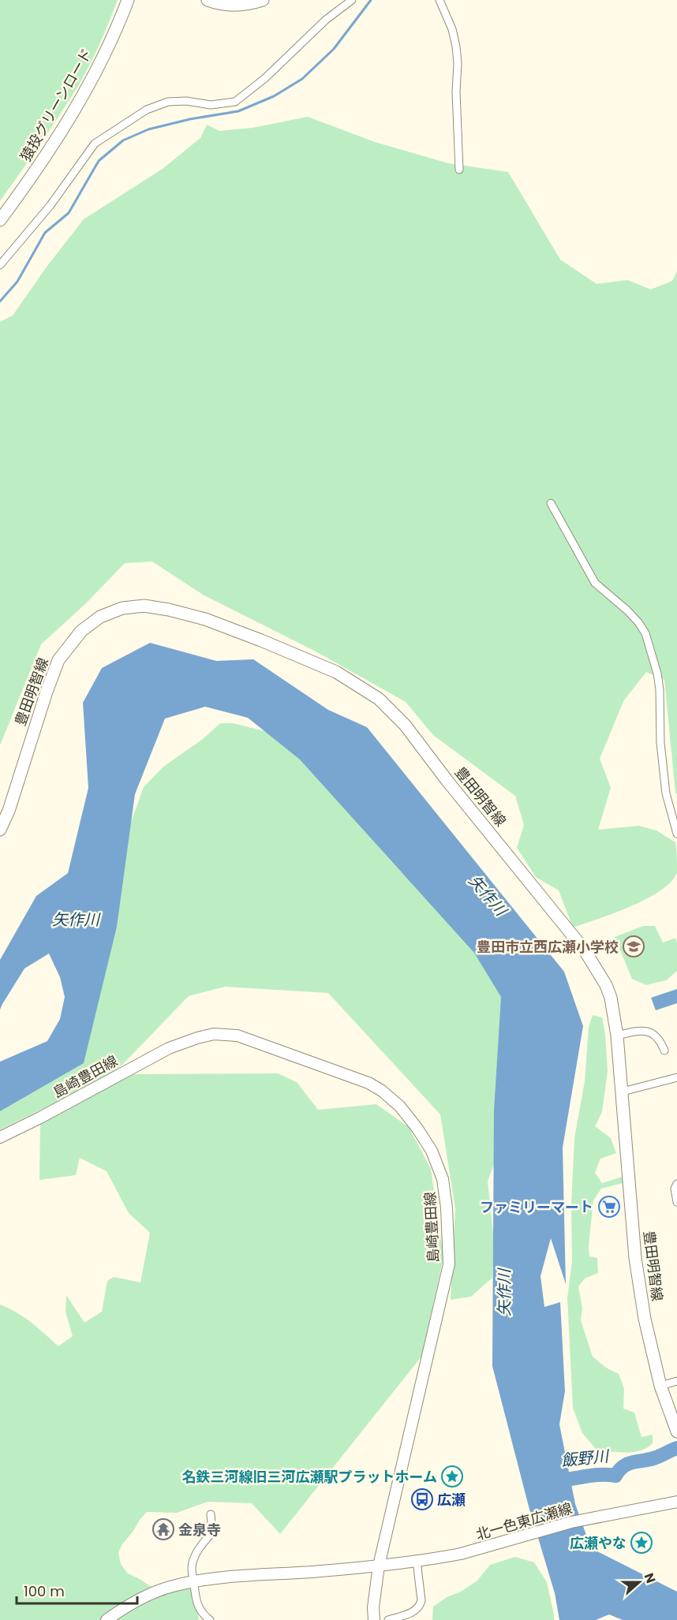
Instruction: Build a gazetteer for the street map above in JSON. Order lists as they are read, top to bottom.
{
  "streets": {
    "main road": [
      "猿投グリーンロード",
      "豊田明智線",
      "島崎豊田線",
      "北一色東広瀬線"
    ]
  },
  "crossings": [
    ["島崎豊田線", "北一色東広瀬線"]
  ],
  "water": ["矢作川", "飯野川"],
  "places": {
    "school or university": ["豊田市立西広瀬小学校"],
    "supermarket": ["ファミリーマート"],
    "place": ["名鉄三河線旧三河広瀬駅プラットホーム", "広瀬やな"],
    "bus stop": ["広瀬"],
    "temple": ["金泉寺"]
  },
  "scale_bar": "100 m",
  "north": "right"
}
